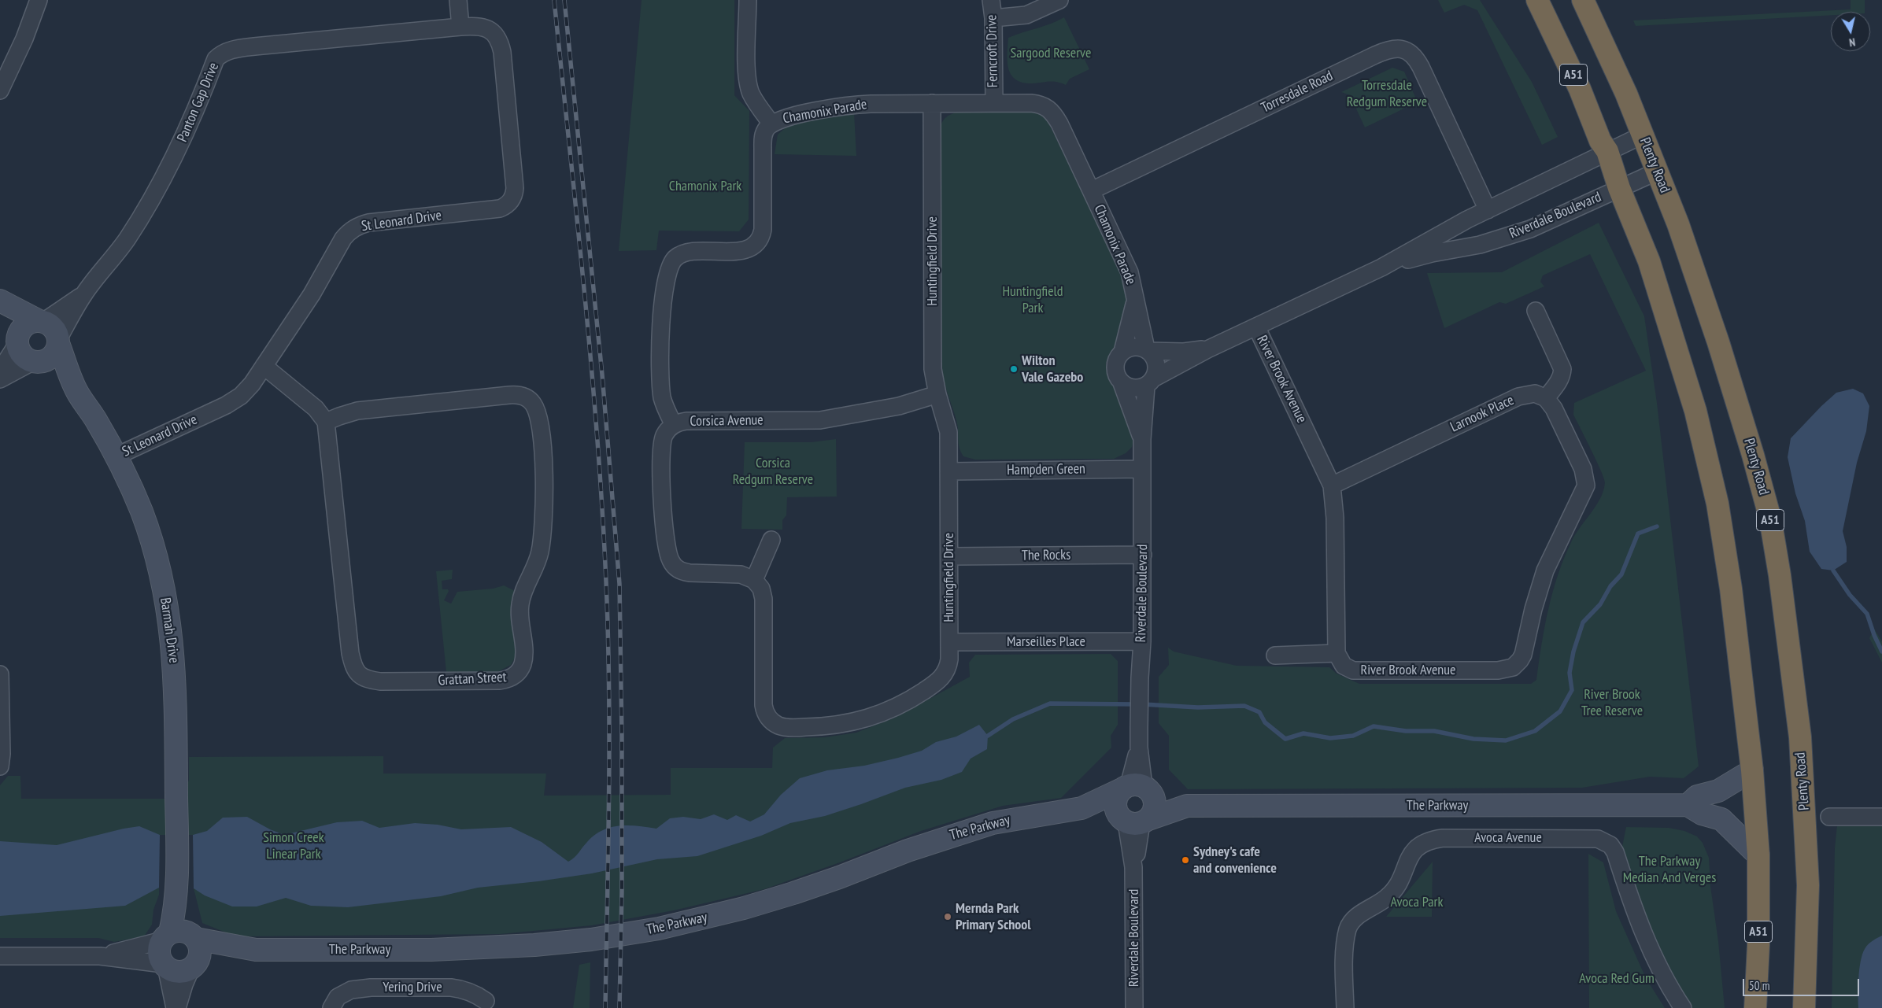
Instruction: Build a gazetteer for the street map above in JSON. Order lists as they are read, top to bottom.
{
  "streets": {
    "highway": ["A51", "Plenty Road"],
    "street": [
      "Ferncroft Drive",
      "Torresdale Road",
      "Panton Gap Drive",
      "Chamonix Parade",
      "Riverdale Boulevard",
      "St Leonard Drive",
      "Huntingfield Drive",
      "River Brook Avenue",
      "Larnook Place",
      "Corsica Avenue",
      "Hampden Green",
      "The Rocks",
      "Barmah Drive",
      "Marseilles Place",
      "Grattan Street",
      "The Parkway",
      "Avoca Avenue",
      "Yering Drive"
    ]
  },
  "crossings": [
    ["Ferncroft Drive", "Chamonix Parade"],
    ["A51", "Riverdale Boulevard"],
    ["A51", "The Parkway"],
    ["Torresdale Road", "Chamonix Parade"],
    ["Torresdale Road", "Riverdale Boulevard"],
    ["Panton Gap Drive", "St Leonard Drive"],
    ["Panton Gap Drive", "Barmah Drive"],
    ["Chamonix Parade", "Riverdale Boulevard"],
    ["Chamonix Parade", "Huntingfield Drive"],
    ["Chamonix Parade", "Corsica Avenue"],
    ["Plenty Road", "Riverdale Boulevard"],
    ["Riverdale Boulevard", "River Brook Avenue"],
    ["Riverdale Boulevard", "Hampden Green"],
    ["Riverdale Boulevard", "The Rocks"],
    ["Riverdale Boulevard", "Marseilles Place"],
    ["Riverdale Boulevard", "The Parkway"],
    ["St Leonard Drive", "Barmah Drive"],
    ["Huntingfield Drive", "Corsica Avenue"],
    ["Huntingfield Drive", "Hampden Green"],
    ["Huntingfield Drive", "The Rocks"],
    ["Huntingfield Drive", "Marseilles Place"],
    ["River Brook Avenue", "Larnook Place"],
    ["Barmah Drive", "The Parkway"]
  ],
  "parks": [
    "Sargood Reserve",
    "Torresdale Redgum Reserve",
    "Chamonix Park",
    "Huntingfield Park",
    "Corsica Redgum Reserve",
    "River Brook Tree Reserve",
    "Simon Creek Linear Park",
    "The Parkway Median And Verges",
    "Avoca Park",
    "Avoca Red Gum"
  ],
  "places": ["Wilton Vale Gazebo", "Sydney's cafe and convenience", "Mernda Park Primary School"],
  "scale_bar": "50 m",
  "north": "bottom"
}
